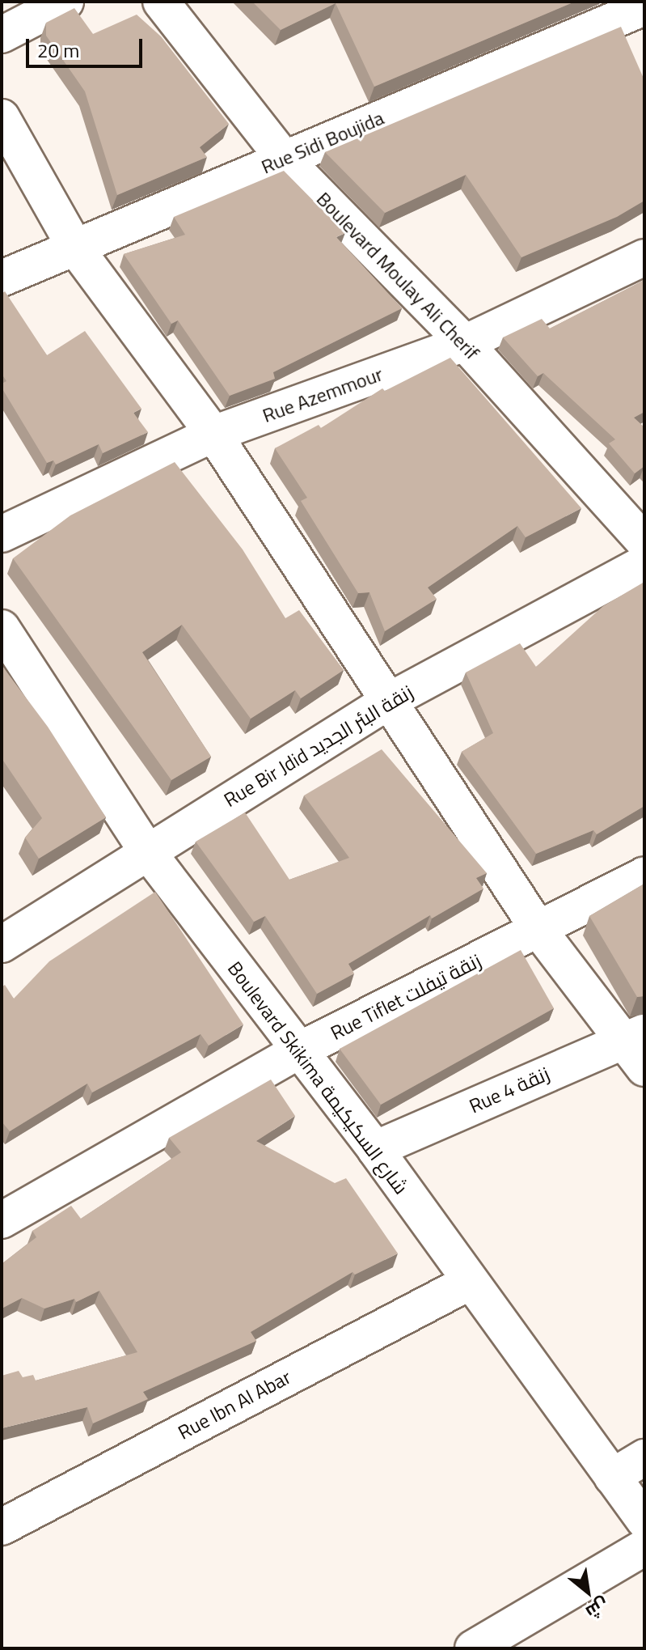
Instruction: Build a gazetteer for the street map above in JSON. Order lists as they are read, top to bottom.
{
  "streets": {
    "street": [
      "Rue Sidi Boujida",
      "Boulevard Moulay Ali Cherif",
      "Rue Azemmour",
      "Rue Bir Jdid زنقة البئر الجديد",
      "Rue Tiflet زنقة تيفلت",
      "Boulevard Skikima شارع السكيكيمة",
      "Rue 4 زنقة",
      "Rue Ibn Al Abar"
    ]
  },
  "crossings": [
    ["Rue Sidi Boujida", "Boulevard Moulay Ali Cherif"],
    ["Boulevard Moulay Ali Cherif", "Rue Azemmour"],
    ["Rue Bir Jdid زنقة البئر الجديد", "Boulevard Skikima شارع السكيكيمة"],
    ["Rue Tiflet زنقة تيفلت", "Boulevard Skikima شارع السكيكيمة"],
    ["Boulevard Skikima شارع السكيكيمة", "Rue 4 زنقة"],
    ["Boulevard Skikima شارع السكيكيمة", "Rue Ibn Al Abar"]
  ],
  "scale_bar": "20 m",
  "north": "bottom right"
}
